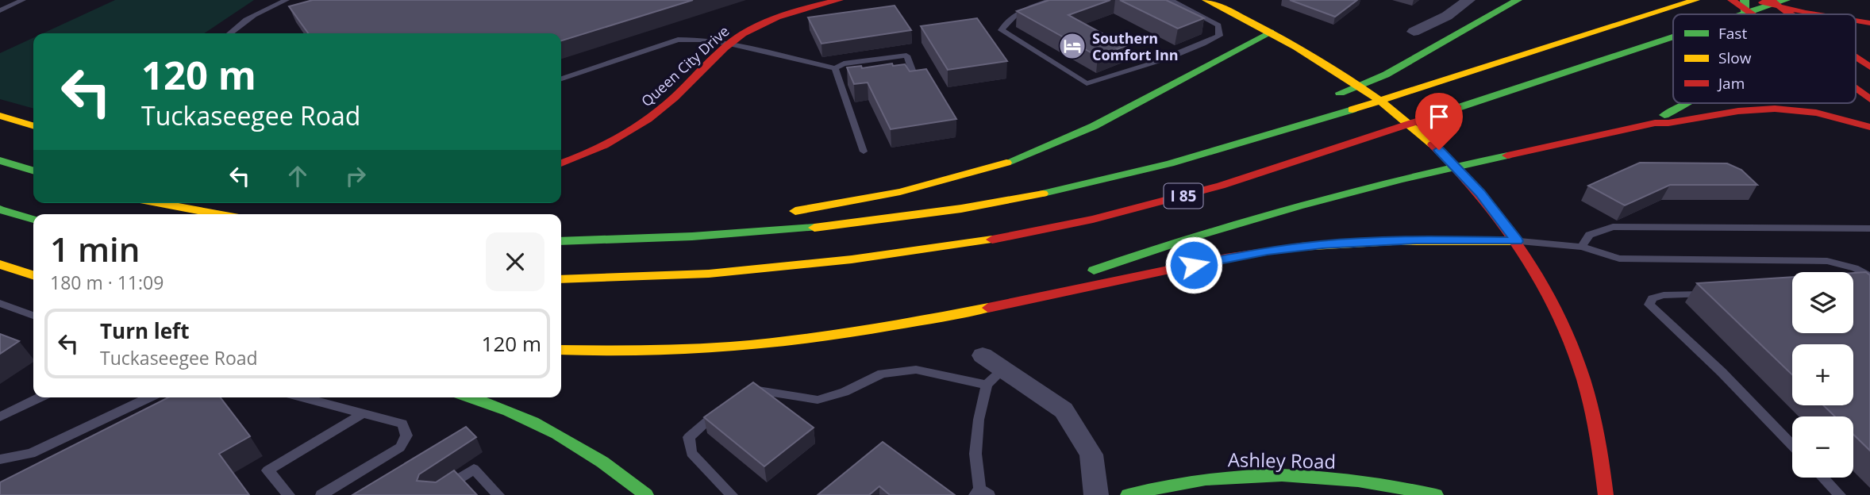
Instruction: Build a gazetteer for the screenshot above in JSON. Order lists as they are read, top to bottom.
{
  "streets": {
    "main road": ["Queen City Drive", "I 85", "Ashley Road"]
  },
  "places": {
    "hotel": ["Southern Comfort Inn"]
  },
  "legend": ["Fast", "Slow", "Jam"],
  "page": {
    "turn": ["120 m", "Tuckaseegee Road"],
    "heading": ["1 min", "180 m · 11:09"],
    "map_buttons": ["+", "−"],
    "list": [
      {
        "name": "Turn left",
        "note": "Tuckaseegee Road",
        "value": "120 m"
      }
    ]
  }
}
